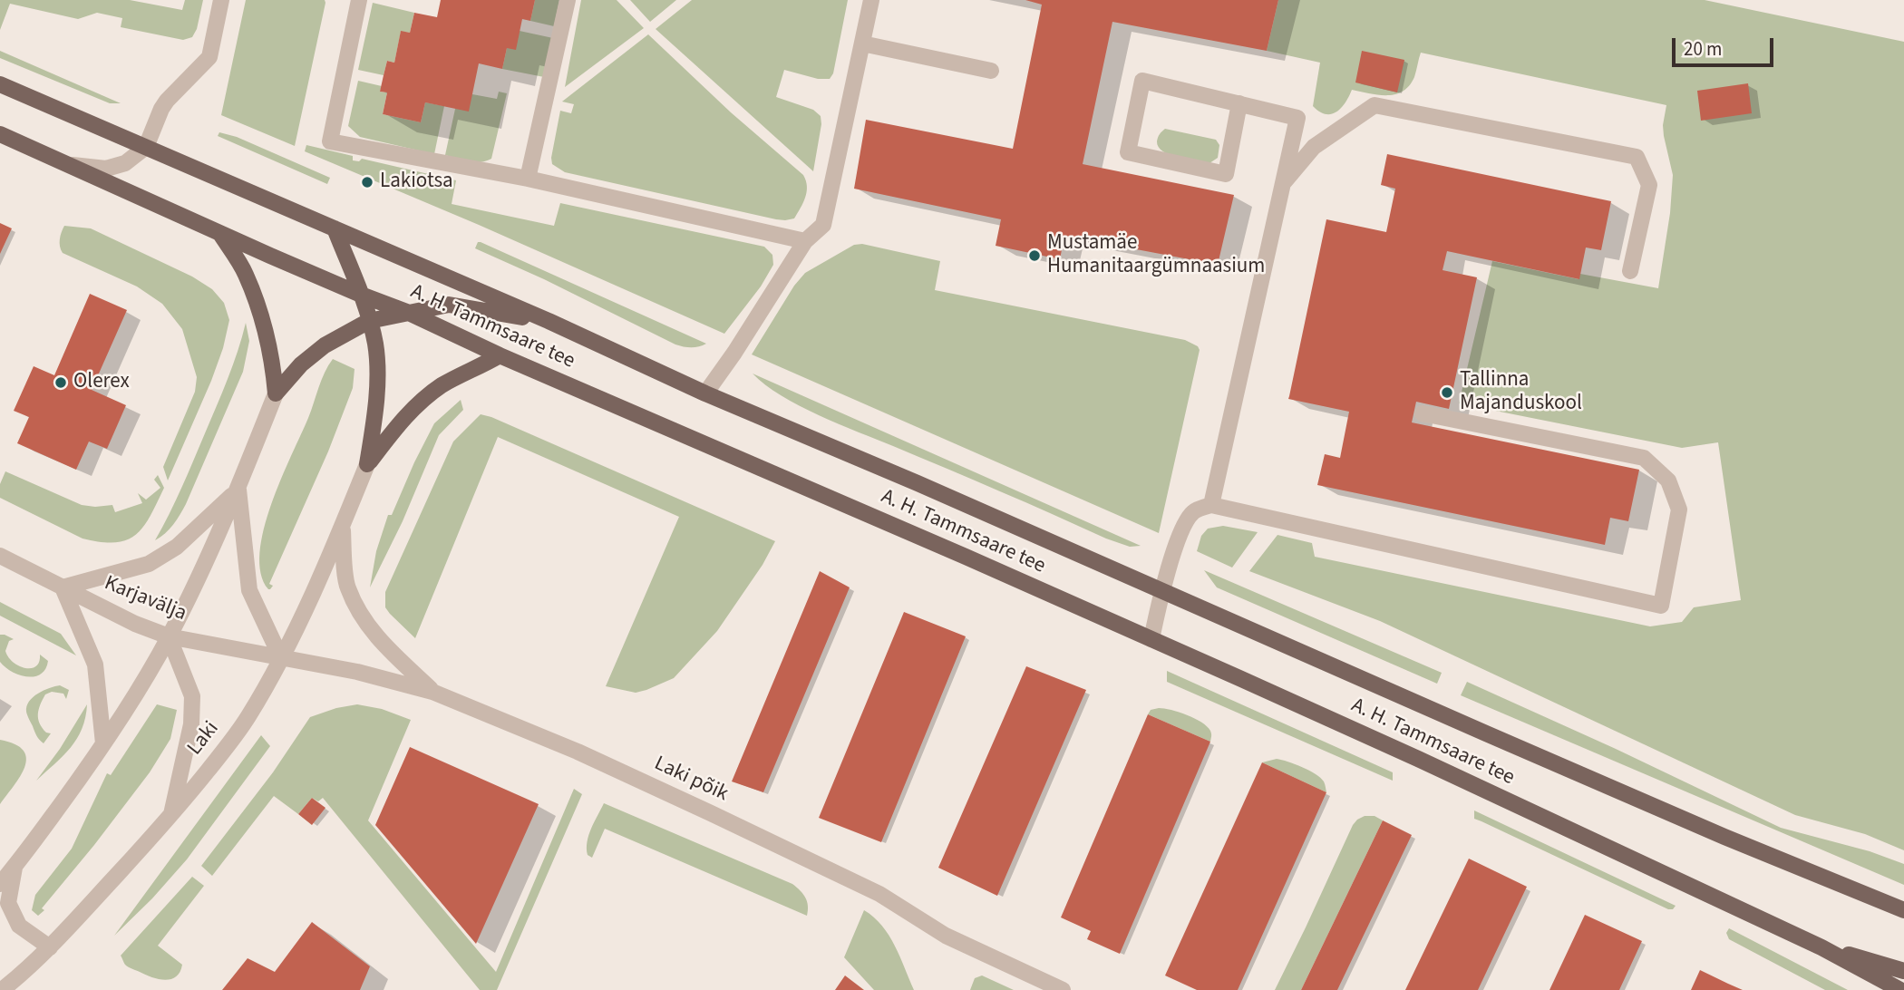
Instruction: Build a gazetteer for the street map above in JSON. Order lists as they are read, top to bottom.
{
  "streets": {
    "main road": ["A. H. Tammsaare tee"],
    "street": ["Karjavälja", "Laki", "Laki põik"]
  },
  "crossings": [
    ["Karjavälja", "Laki"],
    ["Karjavälja", "Laki põik"],
    ["Laki", "Laki põik"]
  ],
  "places": [
    "Lakiotsa",
    "Mustamäe Humanitaargümnaasium",
    "Olerex",
    "Tallinna Majanduskool"
  ],
  "scale_bar": "20 m"
}
